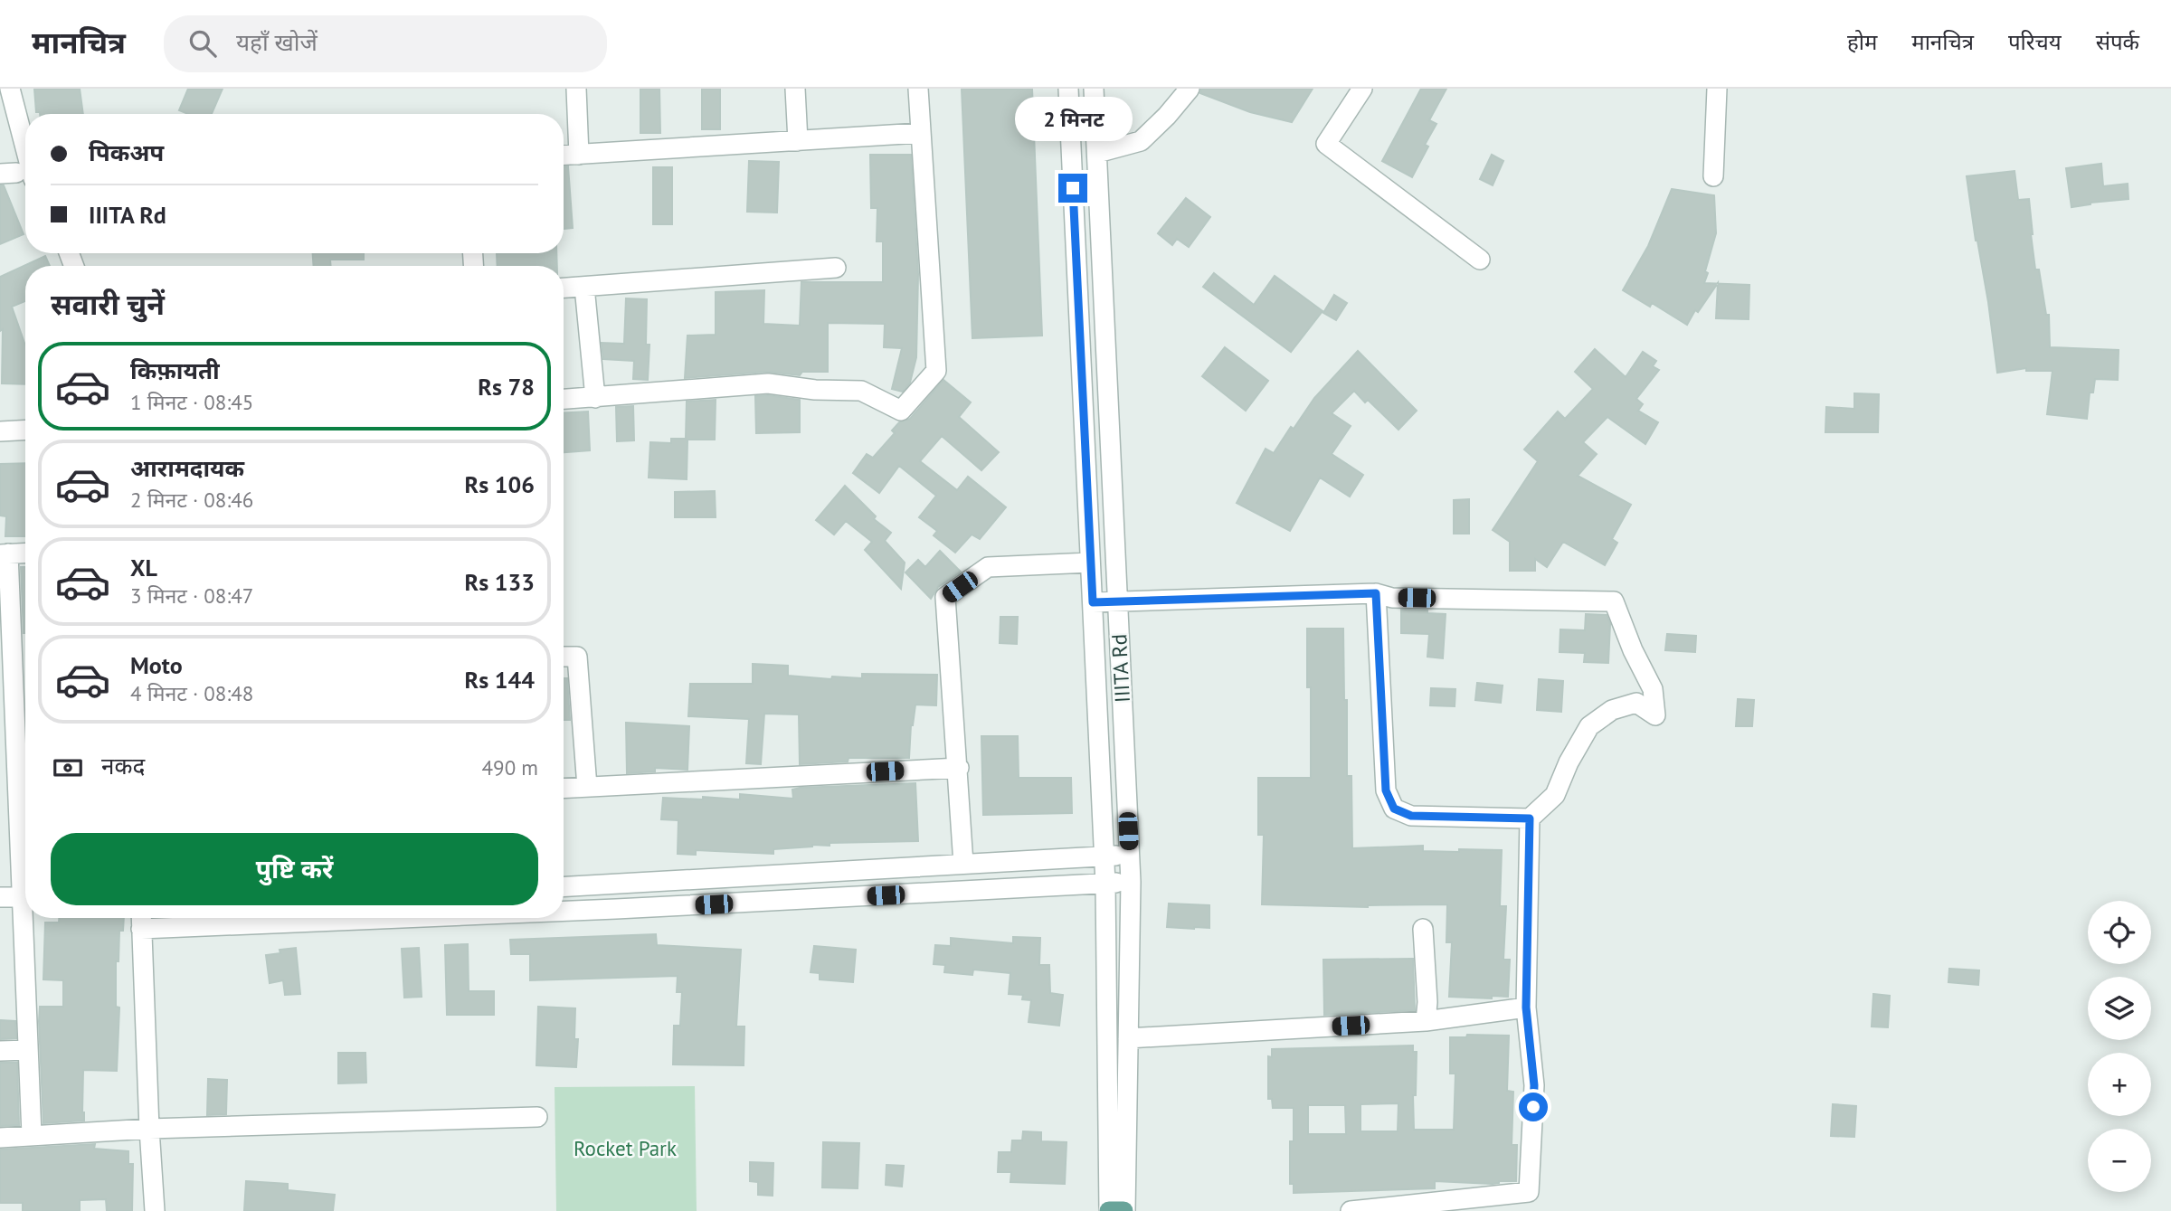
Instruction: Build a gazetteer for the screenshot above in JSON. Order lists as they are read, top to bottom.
{
  "streets": {
    "street": ["IIITA Rd"]
  },
  "parks": ["Rocket Park"],
  "page": {
    "header": "मानचित्र",
    "search": "यहाँ खोजें",
    "nav": [
      "होम",
      "मानचित्र",
      "परिचय",
      "संपर्क"
    ],
    "bubble": "2 मिनट",
    "banner": ["पिकअप", "IIITA Rd"],
    "heading": "सवारी चुनें",
    "list": [
      {
        "name": "किफ़ायती",
        "note": "1 मिनट · 08:45",
        "value": "Rs 78"
      },
      {
        "name": "आरामदायक",
        "note": "2 मिनट · 08:46",
        "value": "Rs 106"
      },
      {
        "name": "XL",
        "note": "3 मिनट · 08:47",
        "value": "Rs 133"
      },
      {
        "name": "Moto",
        "note": "4 मिनट · 08:48",
        "value": "Rs 144"
      }
    ],
    "pay": ["नकद", "490 m"],
    "buttons": "पुष्टि करें",
    "map_buttons": ["+", "−"]
  }
}
